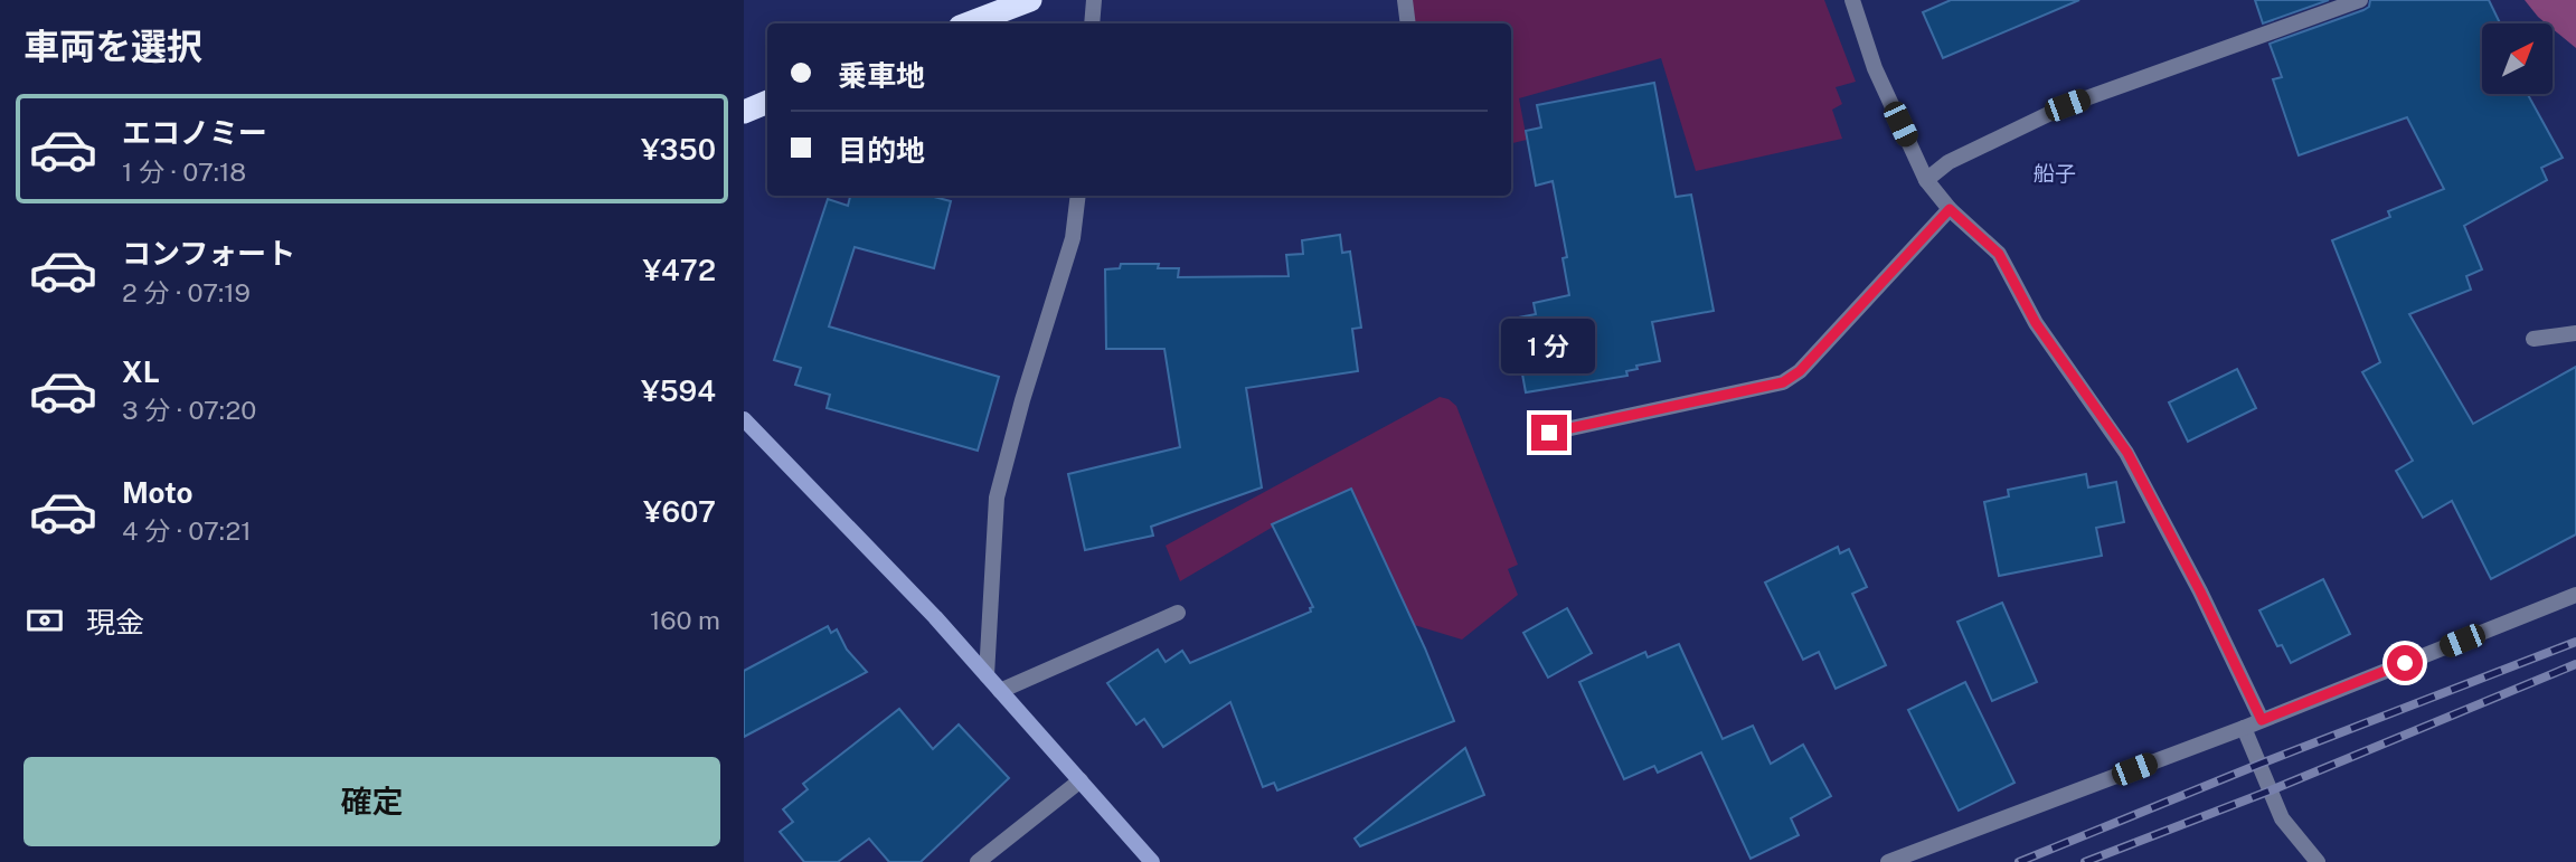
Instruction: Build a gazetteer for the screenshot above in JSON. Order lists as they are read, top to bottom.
{
  "districts": ["船子"],
  "north": "top right",
  "page": {
    "heading": "車両を選択",
    "banner": ["乗車地", "目的地"],
    "list": [
      {
        "name": "エコノミー",
        "note": "1 分 · 07:18",
        "value": "¥350"
      },
      {
        "name": "コンフォート",
        "note": "2 分 · 07:19",
        "value": "¥472"
      },
      {
        "name": "XL",
        "note": "3 分 · 07:20",
        "value": "¥594"
      },
      {
        "name": "Moto",
        "note": "4 分 · 07:21",
        "value": "¥607"
      }
    ],
    "bubble": "1 分",
    "pay": ["現金", "160 m"],
    "buttons": "確定"
  }
}
